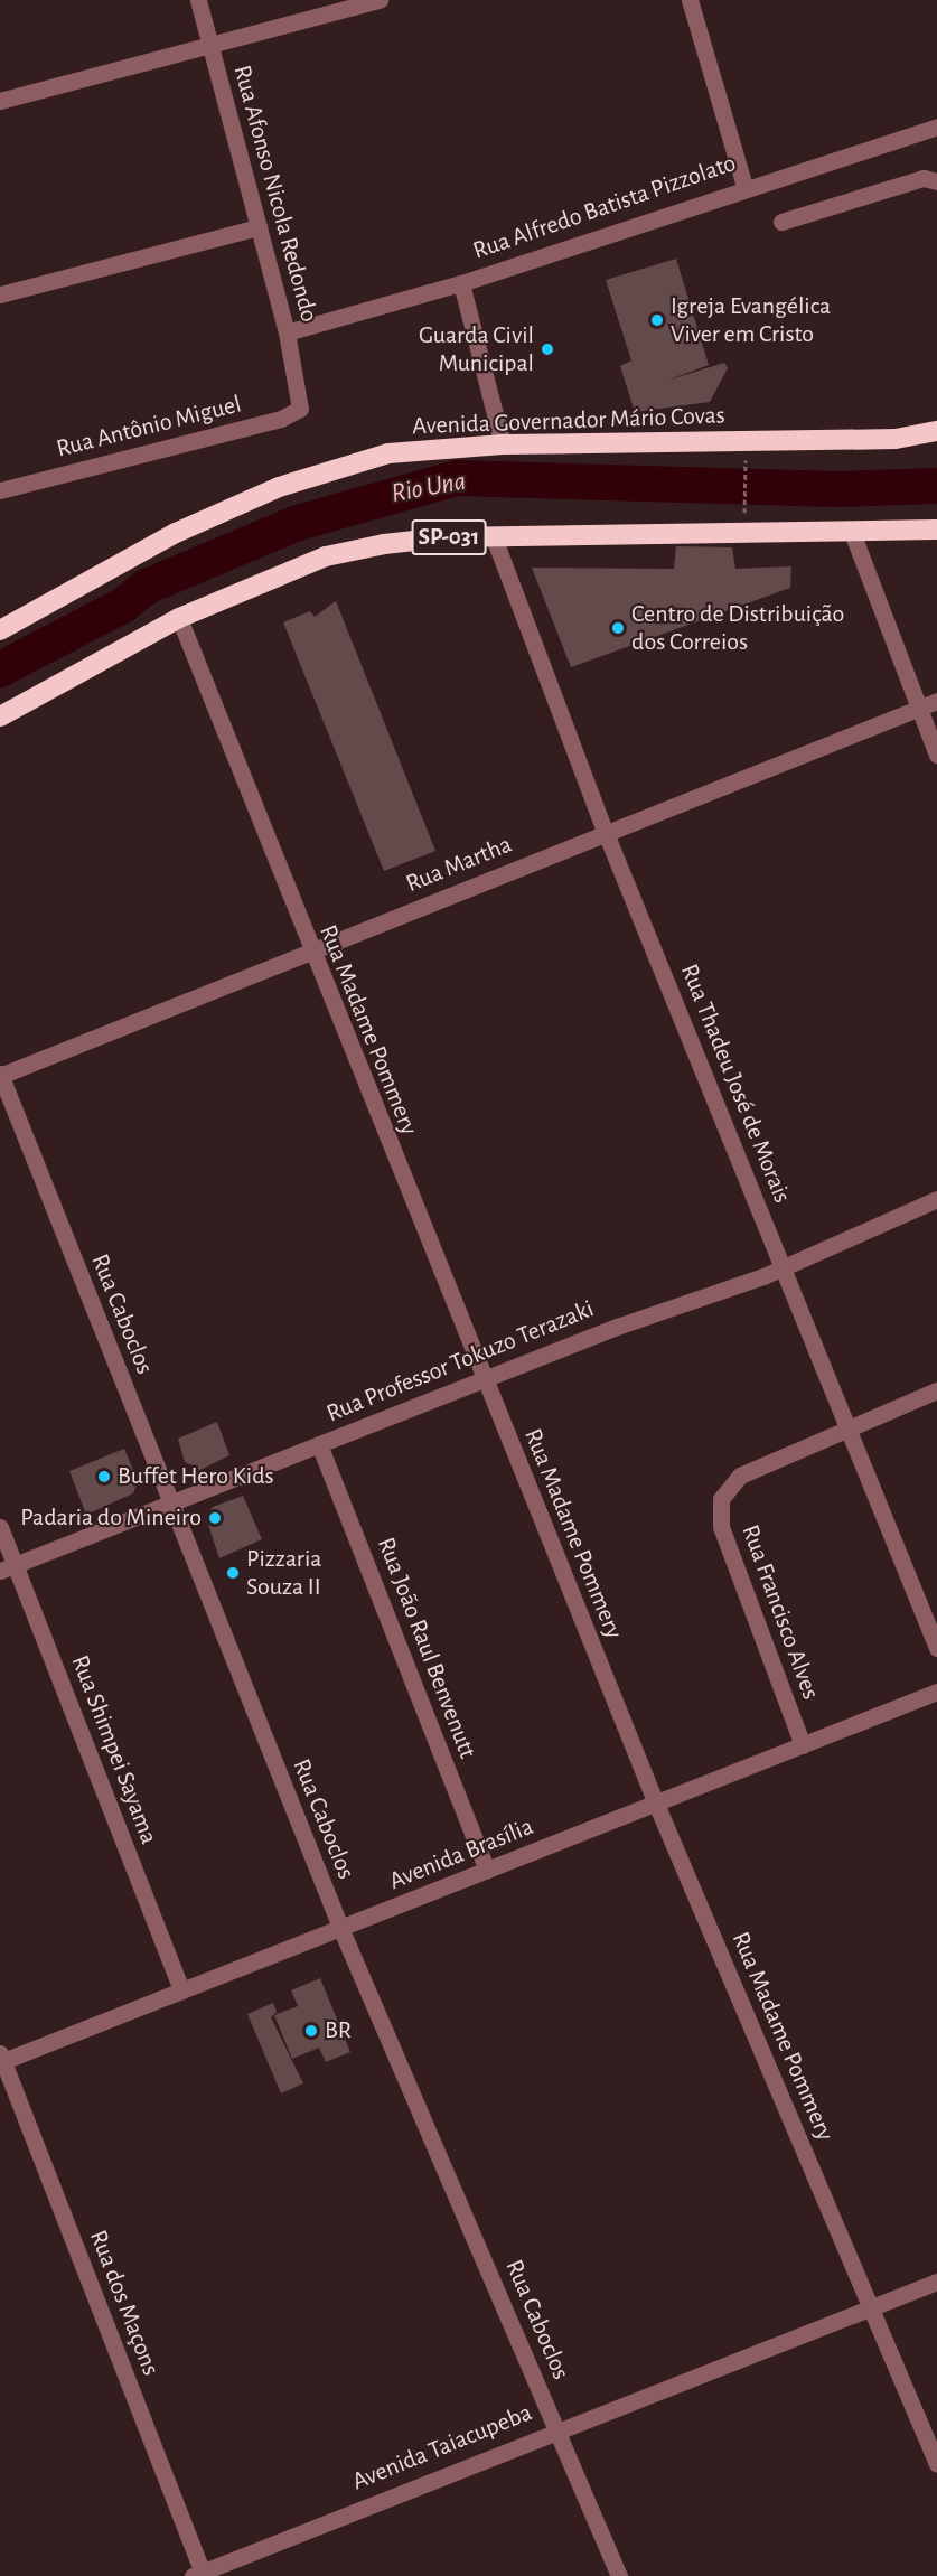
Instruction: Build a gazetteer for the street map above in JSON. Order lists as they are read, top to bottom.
{
  "streets": {
    "highway": ["Avenida Governador Mário Covas", "SP-031"],
    "street": [
      "Rua Afonso Nicola Redondo",
      "Rua Alfredo Batista Pizzolato",
      "Rua Antônio Miguel",
      "Rua Martha",
      "Rua Madame Pommery",
      "Rua Thadeu José de Morais",
      "Rua Caboclos",
      "Rua Professor Tokuzo Terazaki",
      "Rua Francisco Alves",
      "Rua João Raul Benvenutt",
      "Rua Shimpei Sayama",
      "Avenida Brasília",
      "Rua dos Maçons",
      "Avenida Taiacupeba"
    ]
  },
  "crossings": [
    ["Rua Afonso Nicola Redondo", "Rua Alfredo Batista Pizzolato"],
    ["Rua Afonso Nicola Redondo", "Rua Antônio Miguel"],
    ["SP-031", "Rua Madame Pommery"],
    ["SP-031", "Rua Thadeu José de Morais"],
    ["Rua Martha", "Rua Madame Pommery"],
    ["Rua Martha", "Rua Thadeu José de Morais"],
    ["Rua Martha", "Rua Caboclos"],
    ["Rua Madame Pommery", "Rua Professor Tokuzo Terazaki"],
    ["Rua Madame Pommery", "Avenida Brasília"],
    ["Rua Madame Pommery", "Avenida Taiacupeba"],
    ["Rua Thadeu José de Morais", "Rua Professor Tokuzo Terazaki"],
    ["Rua Thadeu José de Morais", "Rua Francisco Alves"],
    ["Rua Caboclos", "Rua Professor Tokuzo Terazaki"],
    ["Rua Caboclos", "Avenida Brasília"],
    ["Rua Caboclos", "Avenida Taiacupeba"],
    ["Rua Professor Tokuzo Terazaki", "Rua João Raul Benvenutt"],
    ["Rua Professor Tokuzo Terazaki", "Rua Shimpei Sayama"],
    ["Rua Francisco Alves", "Avenida Brasília"],
    ["Rua João Raul Benvenutt", "Avenida Brasília"],
    ["Rua Shimpei Sayama", "Avenida Brasília"],
    ["Avenida Brasília", "Rua dos Maçons"],
    ["Rua dos Maçons", "Avenida Taiacupeba"]
  ],
  "water": ["Rio Una"],
  "places": [
    "Igreja Evangélica Viver em Cristo",
    "Guarda Civil Municipal",
    "Centro de Distribuição dos Correios",
    "Buffet Hero Kids",
    "Padaria do Mineiro",
    "Pizzaria Souza II",
    "BR"
  ]
}
